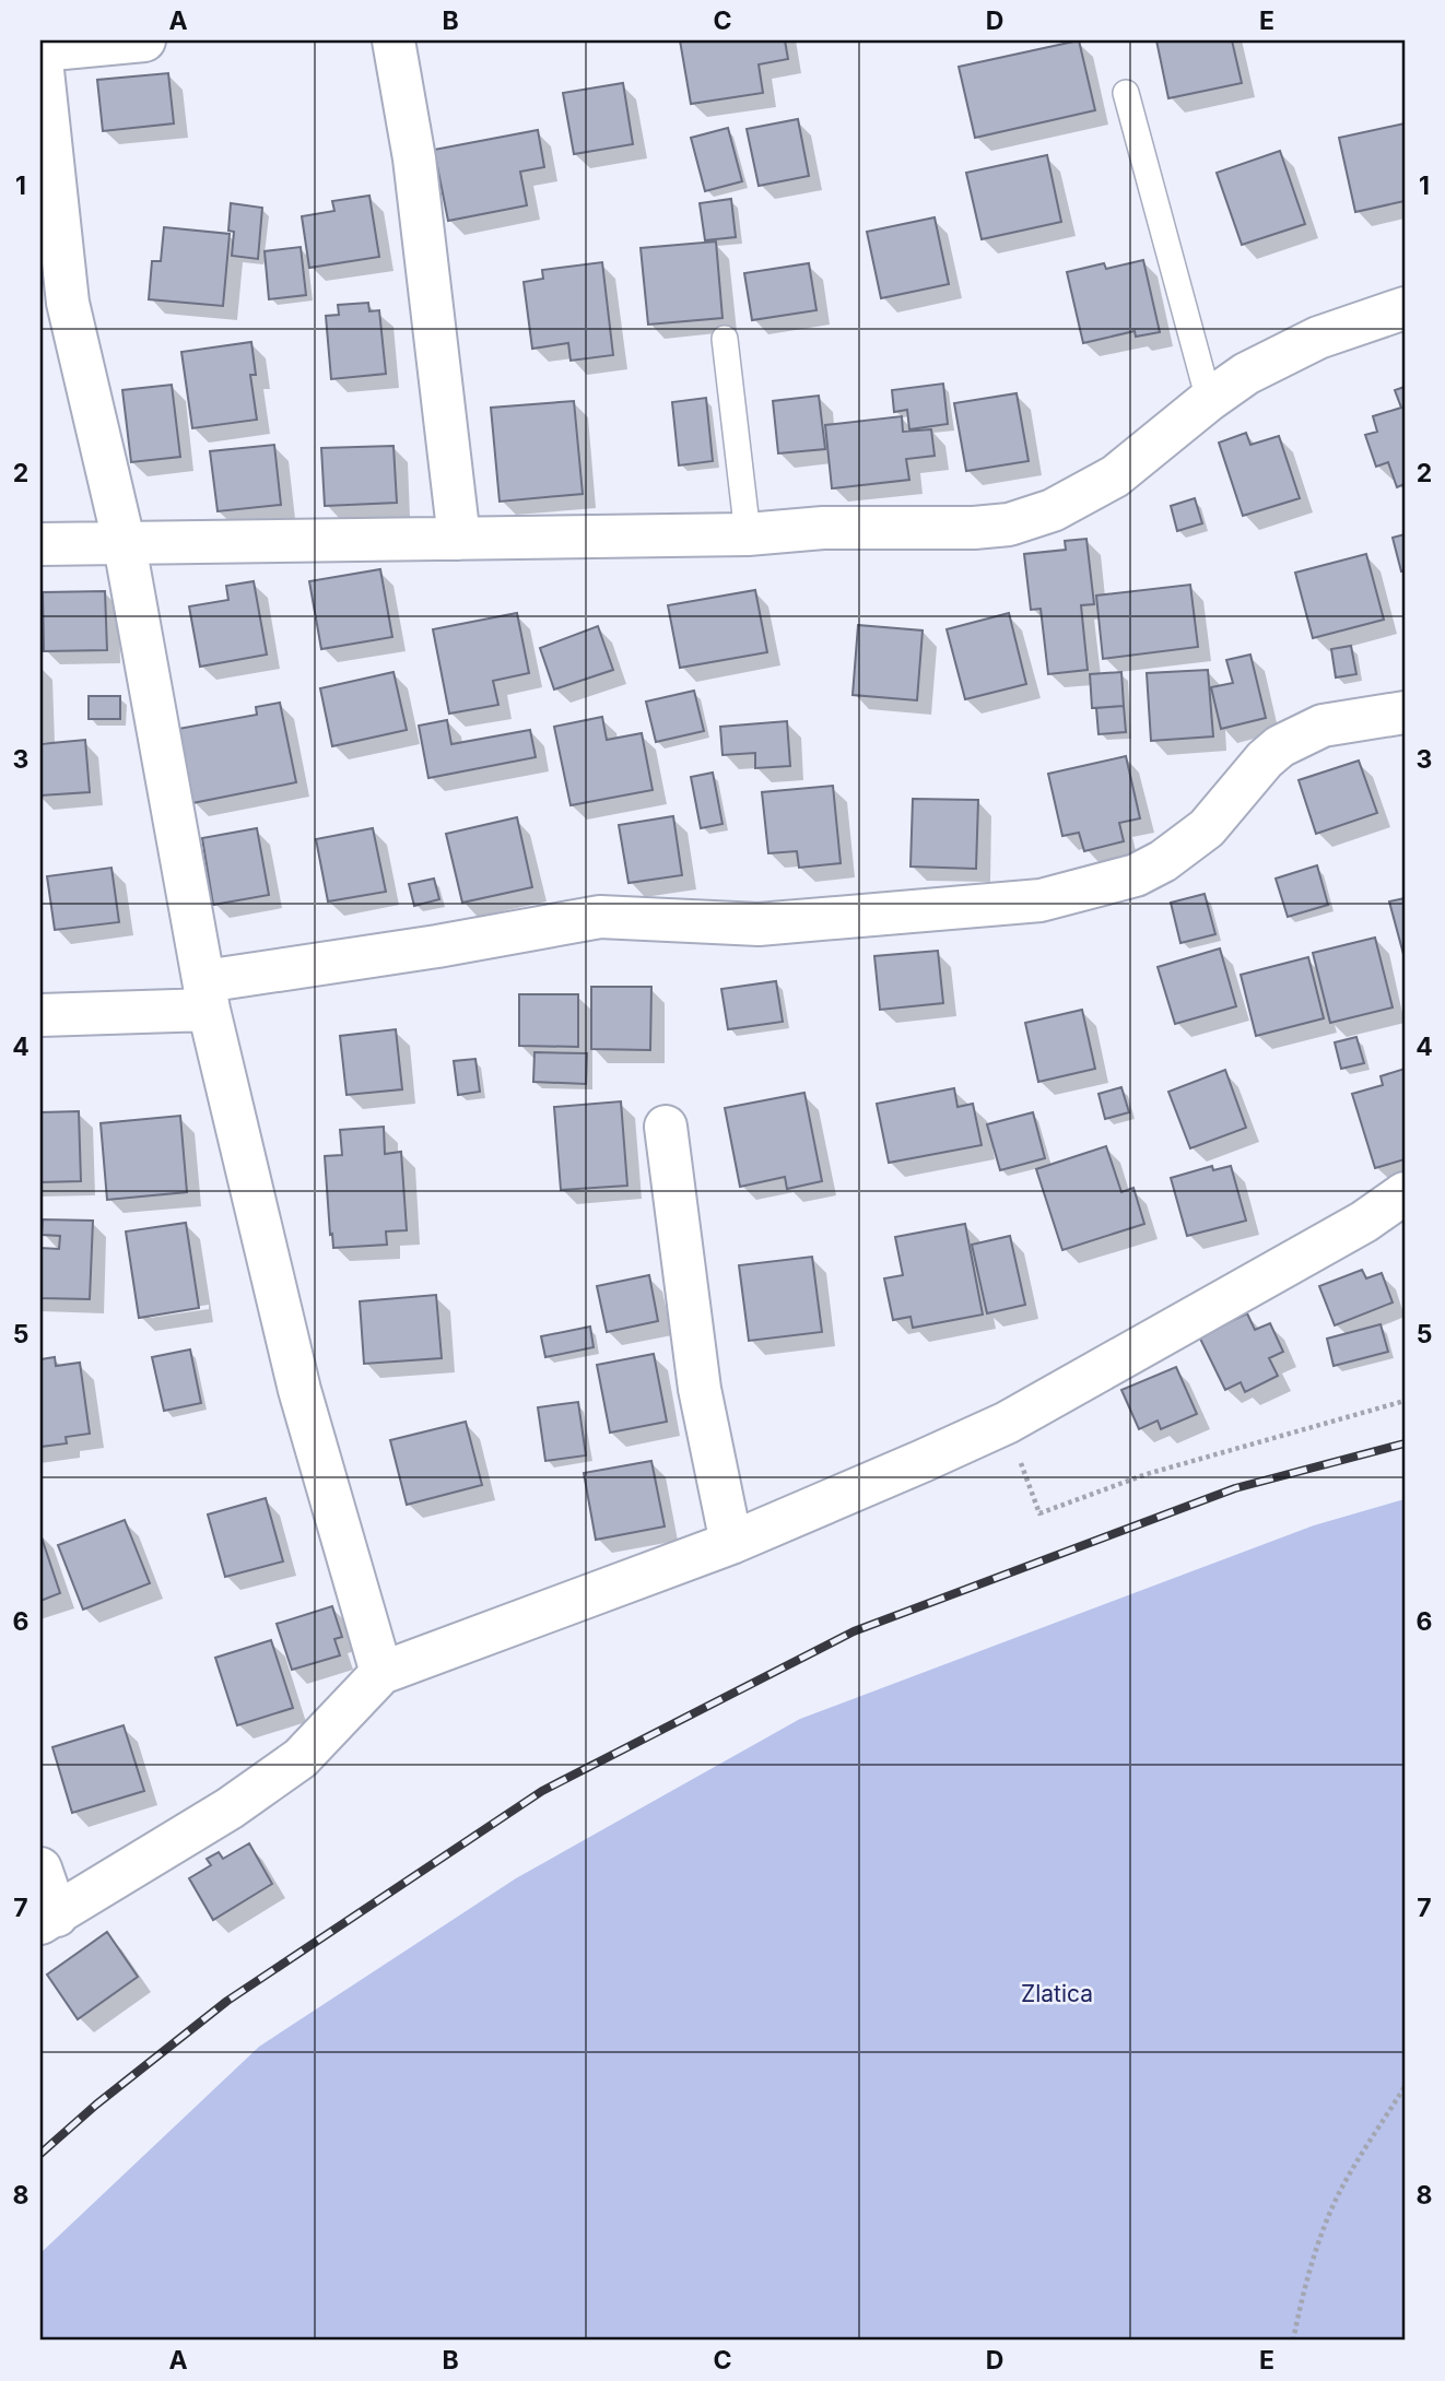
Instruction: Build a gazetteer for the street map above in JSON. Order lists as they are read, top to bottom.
{
  "parks": ["Zlatica"],
  "grid": {
    "columns": [
      "A",
      "B",
      "C",
      "D",
      "E"
    ],
    "rows": [
      "1",
      "2",
      "3",
      "4",
      "5",
      "6",
      "7",
      "8"
    ]
  }
}
